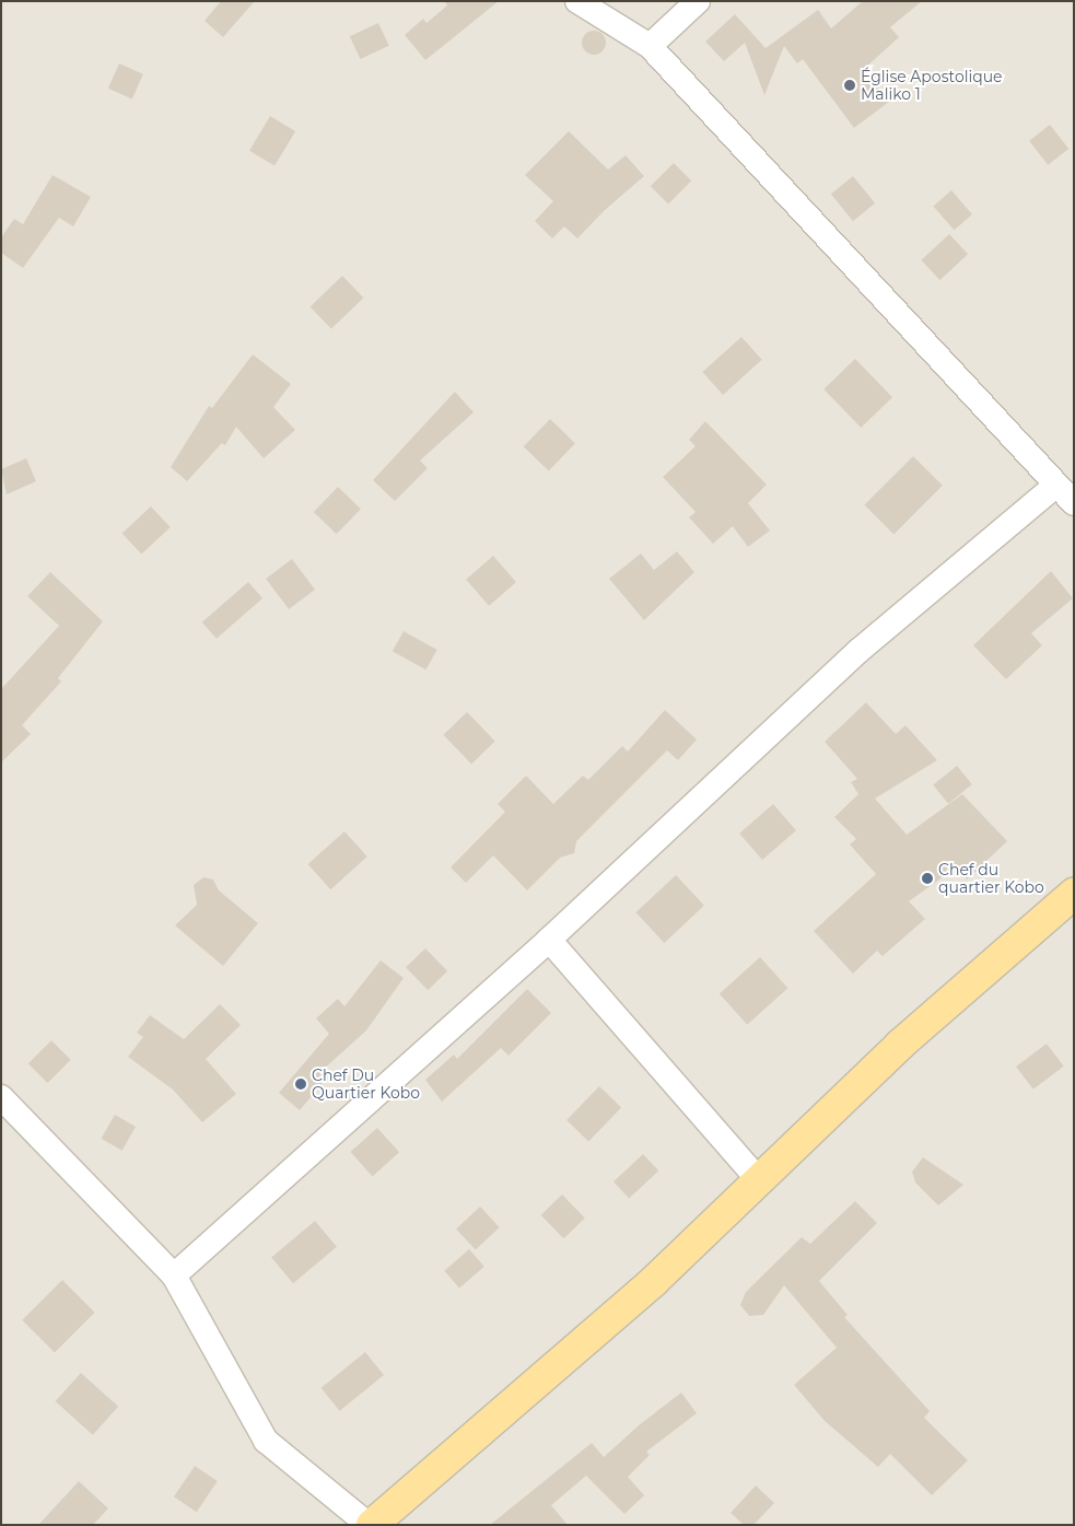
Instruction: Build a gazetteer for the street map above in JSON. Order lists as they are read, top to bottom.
{
  "places": ["Église Apostolique Maliko 1", "Chef du quartier Kobo", "Chef Du Quartier Kobo"]
}
